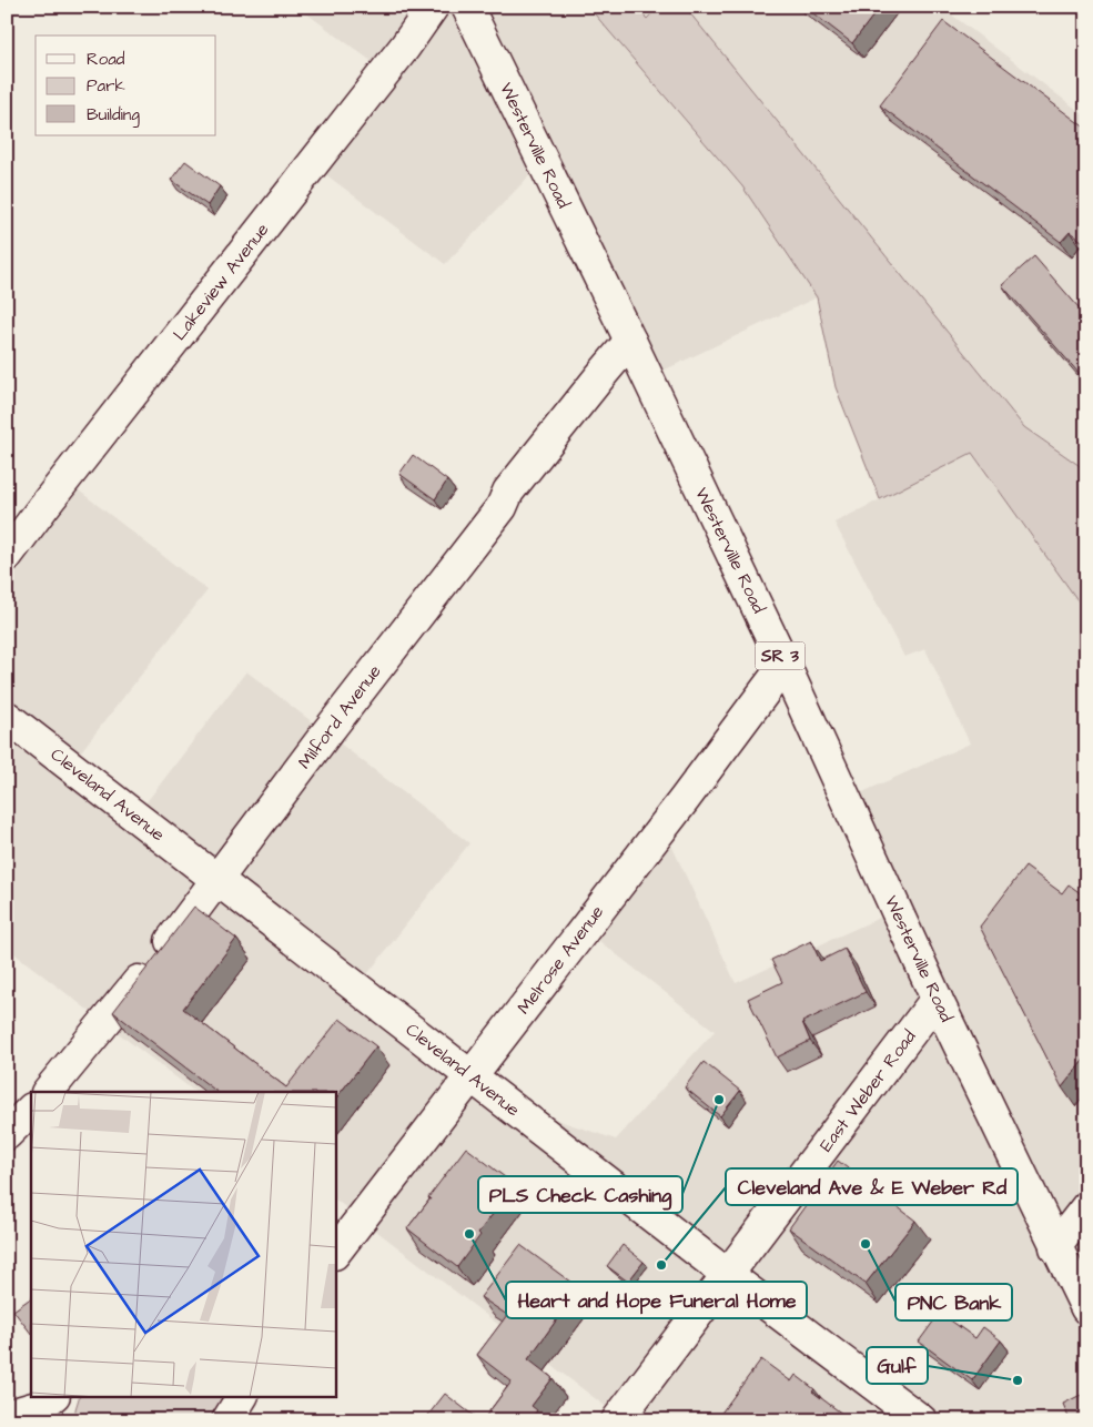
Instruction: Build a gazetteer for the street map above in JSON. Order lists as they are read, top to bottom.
{
  "streets": {
    "street": [
      "Westerville Road",
      "Lakeview Avenue",
      "SR 3",
      "Milford Avenue",
      "Cleveland Avenue",
      "Melrose Avenue",
      "East Weber Road"
    ]
  },
  "crossings": [
    ["Westerville Road", "Milford Avenue"],
    ["Westerville Road", "Melrose Avenue"],
    ["Westerville Road", "East Weber Road"],
    ["Milford Avenue", "Cleveland Avenue"],
    ["Cleveland Avenue", "Melrose Avenue"],
    ["Cleveland Avenue", "East Weber Road"]
  ],
  "places": [
    "PLS Check Cashing",
    "Heart and Hope Funeral Home",
    "PNC Bank",
    "Cleveland Ave & E Weber Rd",
    "Gulf"
  ],
  "legend": ["Road", "Park", "Building"]
}
